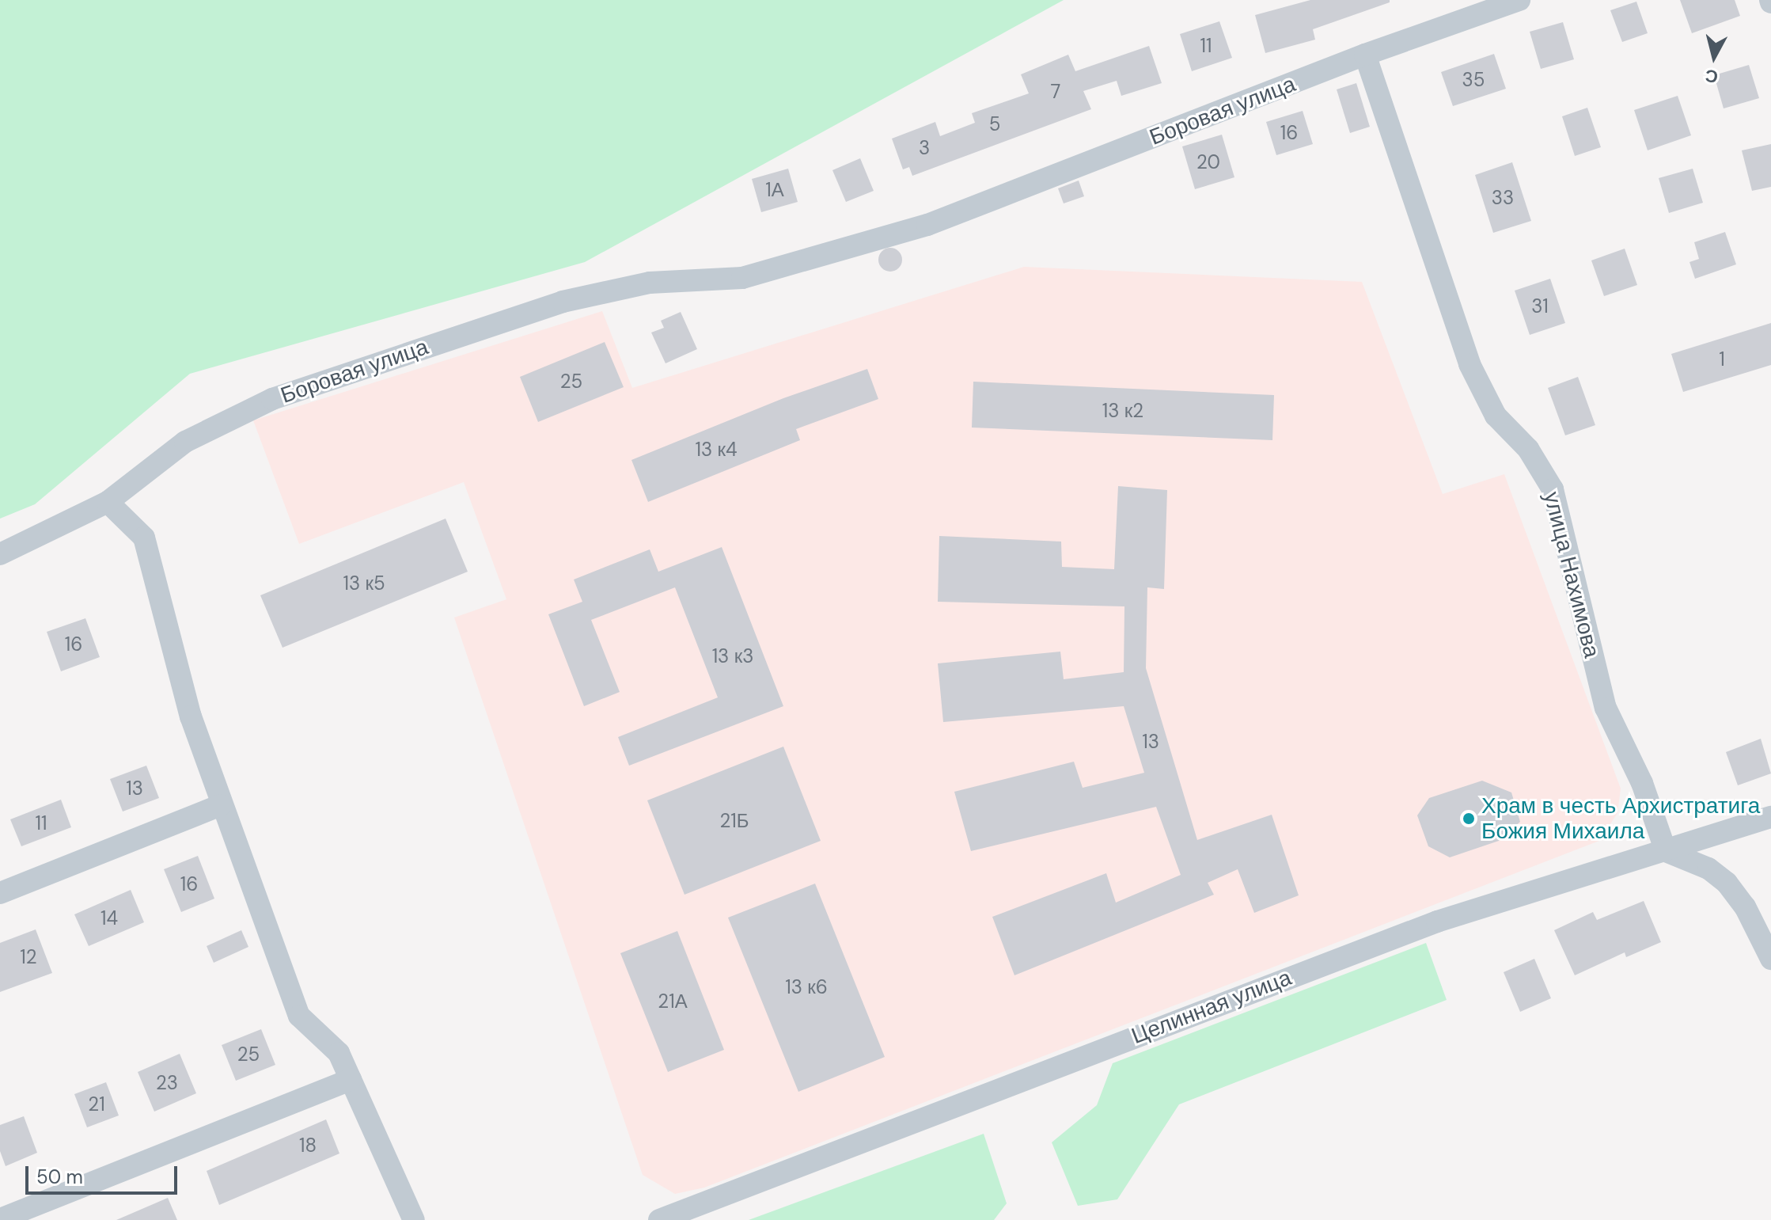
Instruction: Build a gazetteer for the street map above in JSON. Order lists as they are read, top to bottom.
{
  "streets": {
    "street": ["Боровая улица", "улица Нахимова", "Целинная улица"]
  },
  "crossings": [
    ["Боровая улица", "улица Нахимова"],
    ["улица Нахимова", "Целинная улица"]
  ],
  "places": ["Храм в честь Архистратига Божия Михаила"],
  "house_numbers": [
    "11",
    "35",
    "7",
    "5",
    "16",
    "3",
    "20",
    "1А",
    "33",
    "31",
    "1",
    "25",
    "13 к2",
    "13 к4",
    "13 к5",
    "16",
    "13 к3",
    "13",
    "13",
    "21Б",
    "11",
    "16",
    "14",
    "12",
    "13 к6",
    "21А",
    "25",
    "23",
    "21",
    "18"
  ],
  "scale_bar": "50 m",
  "north": "bottom"
}
